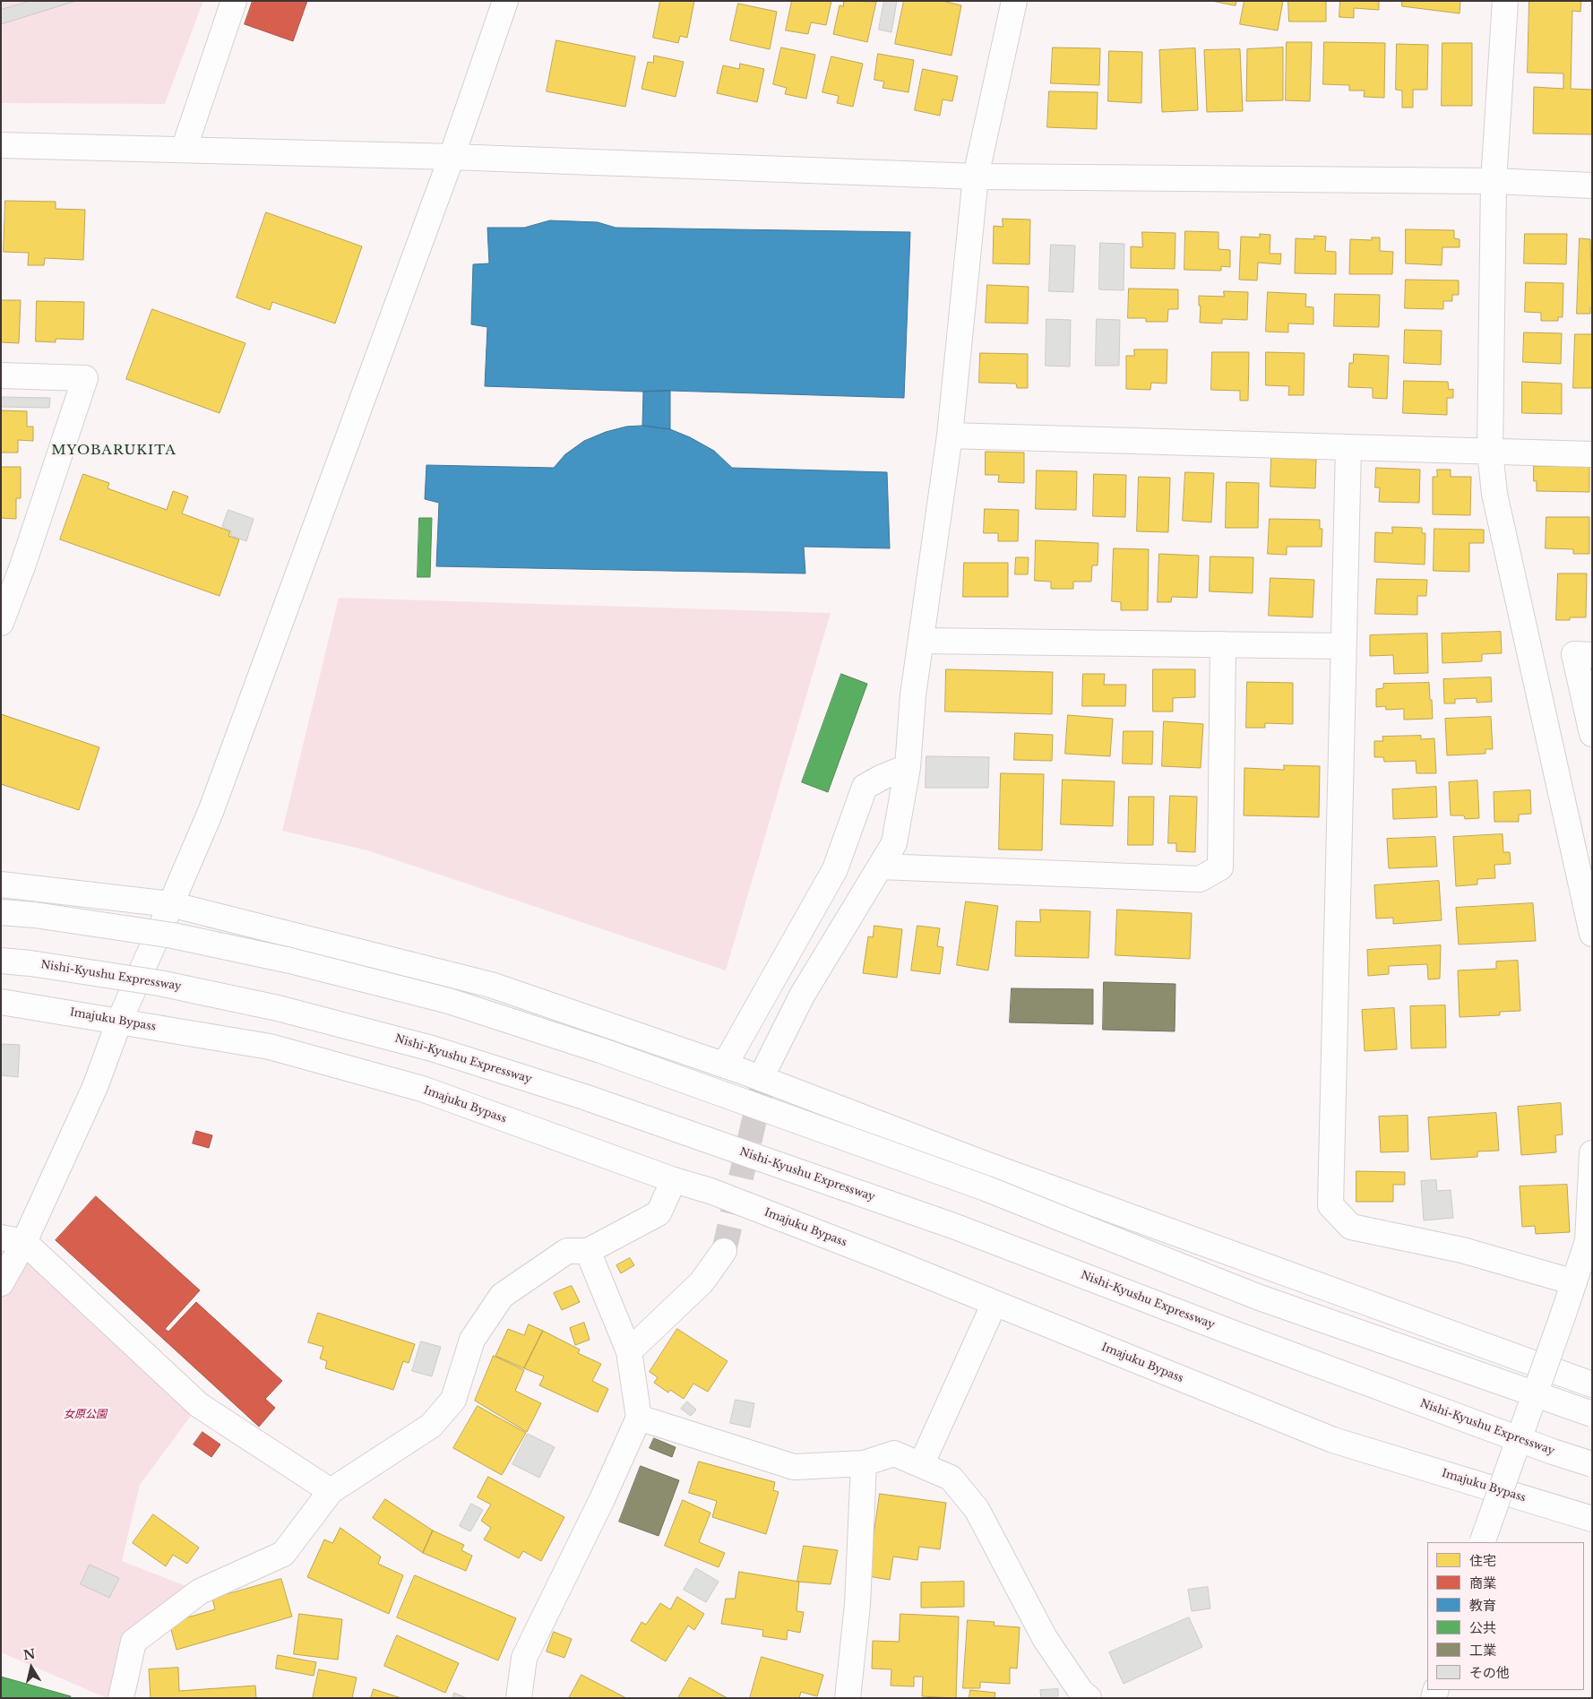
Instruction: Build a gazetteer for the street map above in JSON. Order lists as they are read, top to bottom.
{
  "streets": {
    "main road": ["Nishi-Kyushu Expressway", "Imajuku Bypass"]
  },
  "districts": ["MYOBARUKITA"],
  "parks": ["女原公園"],
  "legend": [
    "住宅",
    "商業",
    "教育",
    "公共",
    "工業",
    "その他"
  ],
  "north": "top"
}
